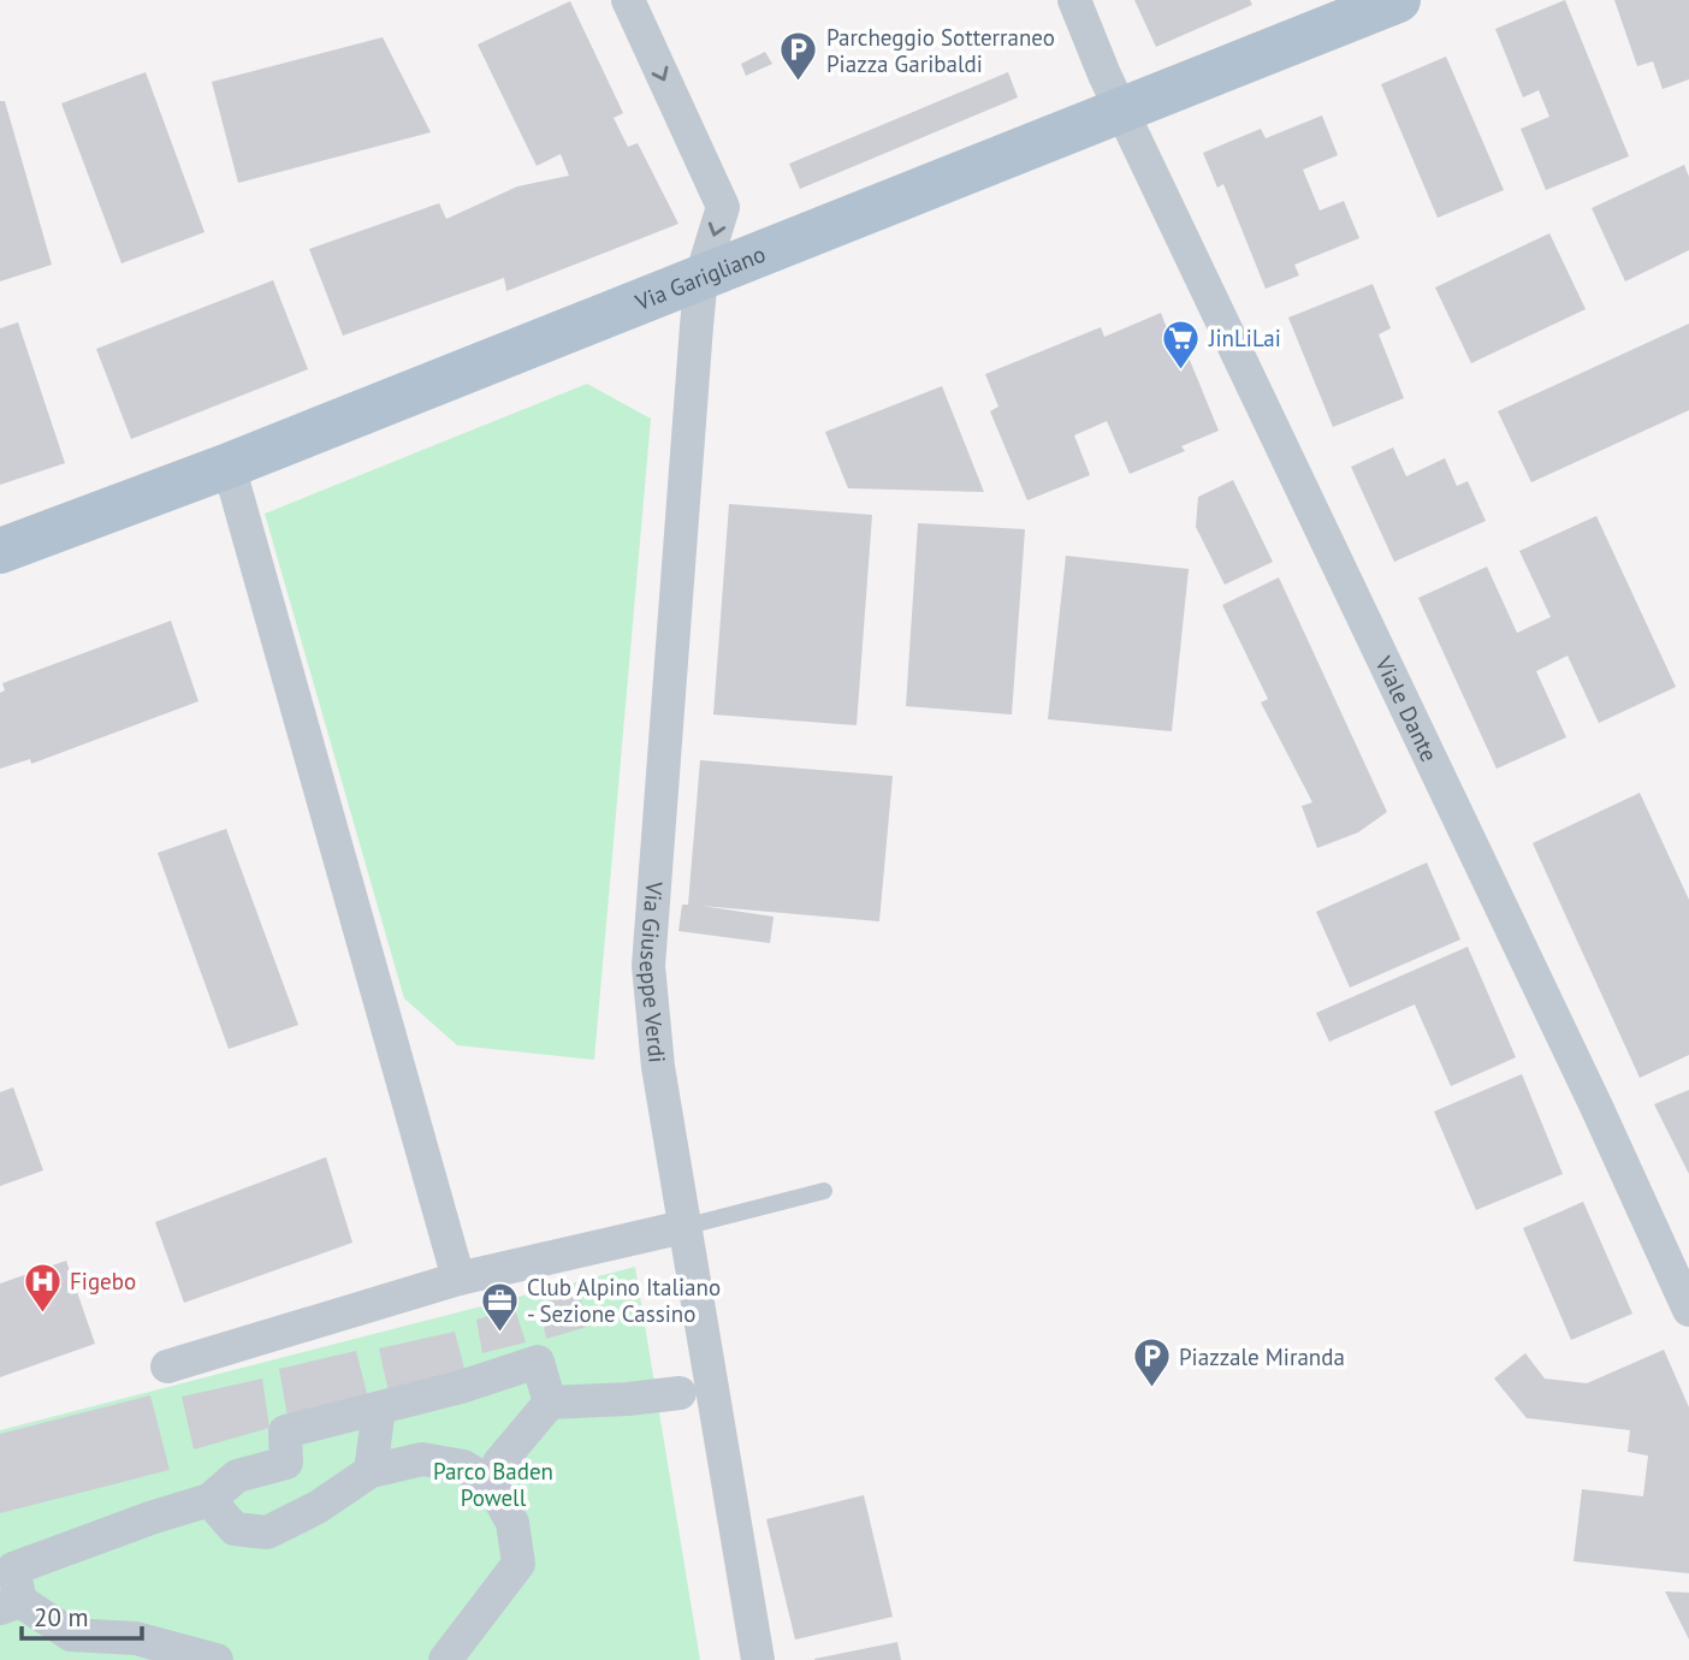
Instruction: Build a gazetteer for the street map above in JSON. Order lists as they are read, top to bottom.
{
  "streets": {
    "main road": ["Via Garigliano"],
    "street": ["Viale Dante", "Via Giuseppe Verdi"]
  },
  "crossings": [
    ["Via Garigliano", "Viale Dante"],
    ["Via Garigliano", "Via Giuseppe Verdi"]
  ],
  "parks": ["Parco Baden Powell"],
  "places": {
    "parking": ["Parcheggio Sotterraneo Piazza Garibaldi", "Piazzale Miranda"],
    "supermarket": ["JinLiLai"],
    "hospital": ["Figebo"],
    "office": ["Club Alpino Italiano - Sezione Cassino"]
  },
  "scale_bar": "20 m"
}
